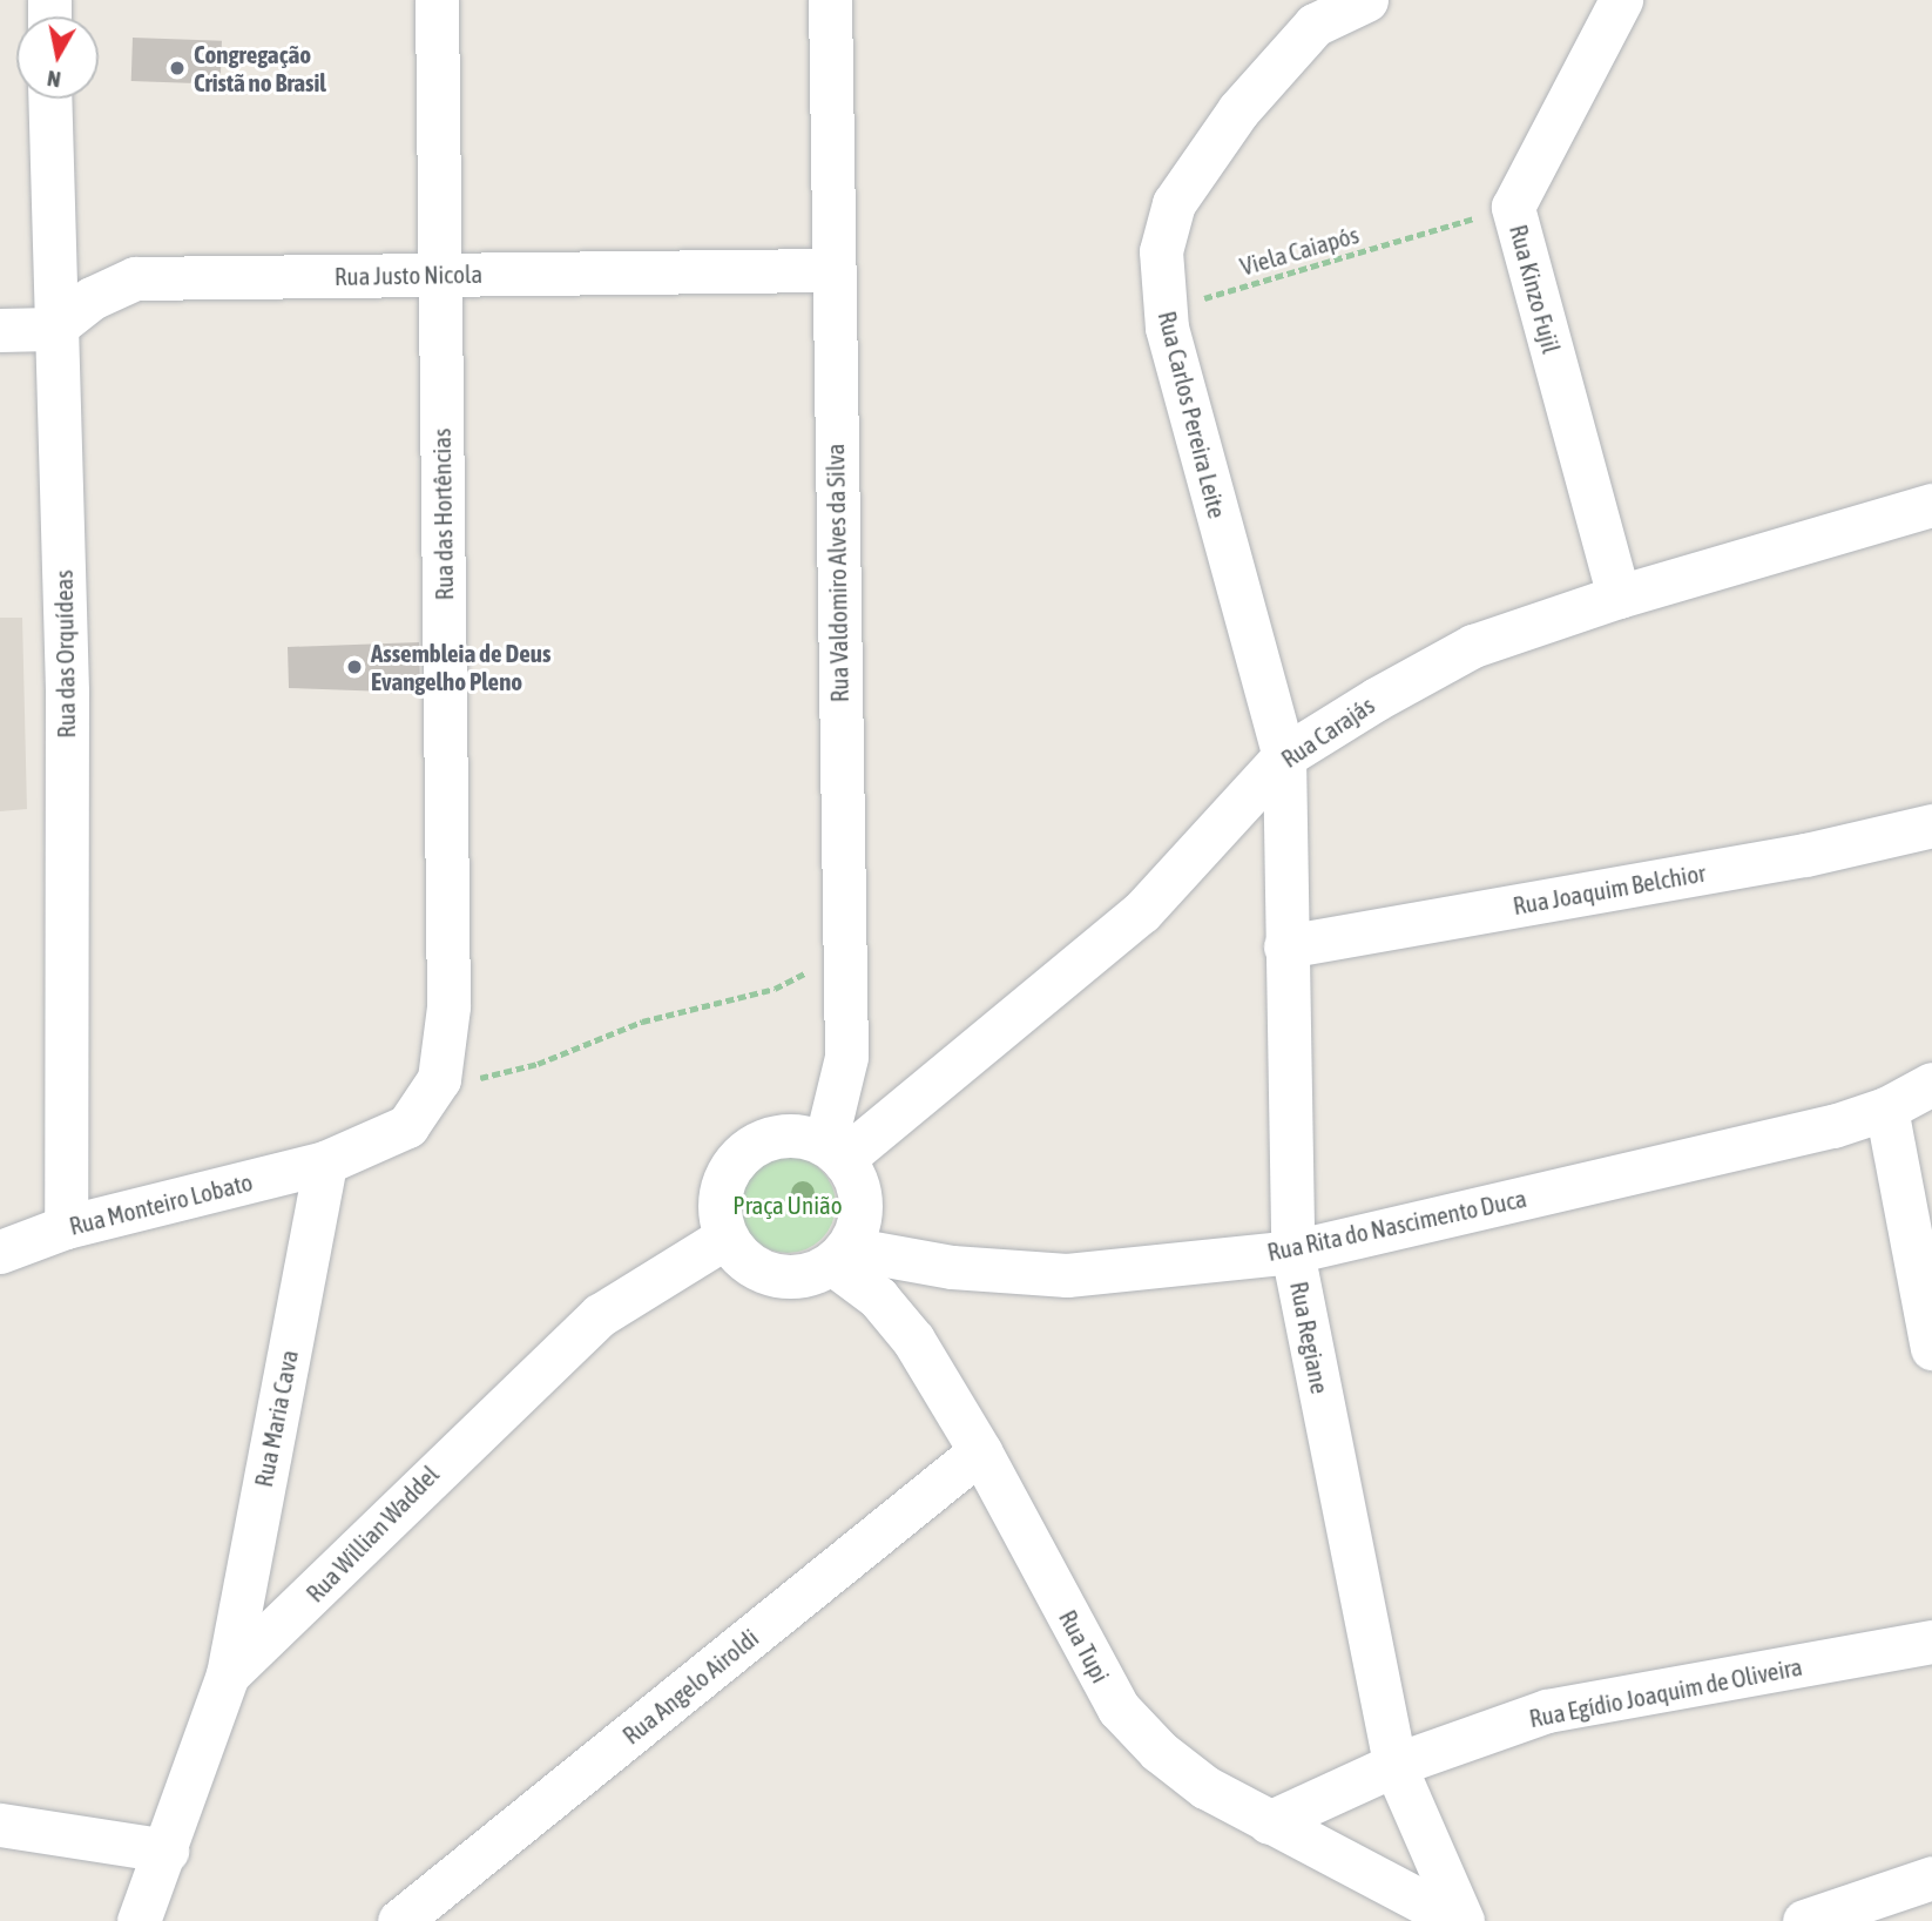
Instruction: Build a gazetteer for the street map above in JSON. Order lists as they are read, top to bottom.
{
  "streets": {
    "street": [
      "Rua Justo Nicola",
      "Rua Kinzo Fujil",
      "Rua Carlos Pereira Leite",
      "Rua das Hortências",
      "Rua Valdomiro Alves da Silva",
      "Rua das Orquídeas",
      "Rua Carajás",
      "Rua Joaquim Belchior",
      "Rua Monteiro Lobato",
      "Rua Rita do Nascimento Duca",
      "Rua Regiane",
      "Rua Maria Cava",
      "Rua Willian Waddel",
      "Rua Tupi",
      "Rua Angelo Airoldi",
      "Rua Egídio Joaquim de Oliveira"
    ],
    "path": ["Viela Caiapós"]
  },
  "crossings": [
    ["Viela Caiapós", "Rua Carlos Pereira Leite"],
    ["Rua Justo Nicola", "Rua das Hortências"],
    ["Rua Justo Nicola", "Rua Valdomiro Alves da Silva"],
    ["Rua Justo Nicola", "Rua das Orquídeas"],
    ["Rua Kinzo Fujil", "Rua Carajás"],
    ["Rua Carlos Pereira Leite", "Rua Carajás"],
    ["Rua Carlos Pereira Leite", "Rua Regiane"],
    ["Rua das Hortências", "Rua Monteiro Lobato"],
    ["Rua das Hortências", "Rua Maria Cava"],
    ["Rua Valdomiro Alves da Silva", "Rua Carajás"],
    ["Rua Valdomiro Alves da Silva", "Rua Rita do Nascimento Duca"],
    ["Rua Valdomiro Alves da Silva", "Rua Willian Waddel"],
    ["Rua Valdomiro Alves da Silva", "Rua Tupi"],
    ["Rua das Orquídeas", "Rua Monteiro Lobato"],
    ["Rua Carajás", "Rua Rita do Nascimento Duca"],
    ["Rua Carajás", "Rua Regiane"],
    ["Rua Carajás", "Rua Willian Waddel"],
    ["Rua Carajás", "Rua Tupi"],
    ["Rua Joaquim Belchior", "Rua Regiane"],
    ["Rua Monteiro Lobato", "Rua Maria Cava"],
    ["Rua Rita do Nascimento Duca", "Rua Regiane"],
    ["Rua Rita do Nascimento Duca", "Rua Willian Waddel"],
    ["Rua Rita do Nascimento Duca", "Rua Tupi"],
    ["Rua Regiane", "Rua Egídio Joaquim de Oliveira"],
    ["Rua Maria Cava", "Rua Willian Waddel"],
    ["Rua Willian Waddel", "Rua Tupi"],
    ["Rua Tupi", "Rua Angelo Airoldi"],
    ["Rua Tupi", "Rua Egídio Joaquim de Oliveira"]
  ],
  "parks": ["Praça União"],
  "places": ["Congregação Cristã no Brasil", "Assembleia de Deus Evangelho Pleno"],
  "north": "bottom"
}
